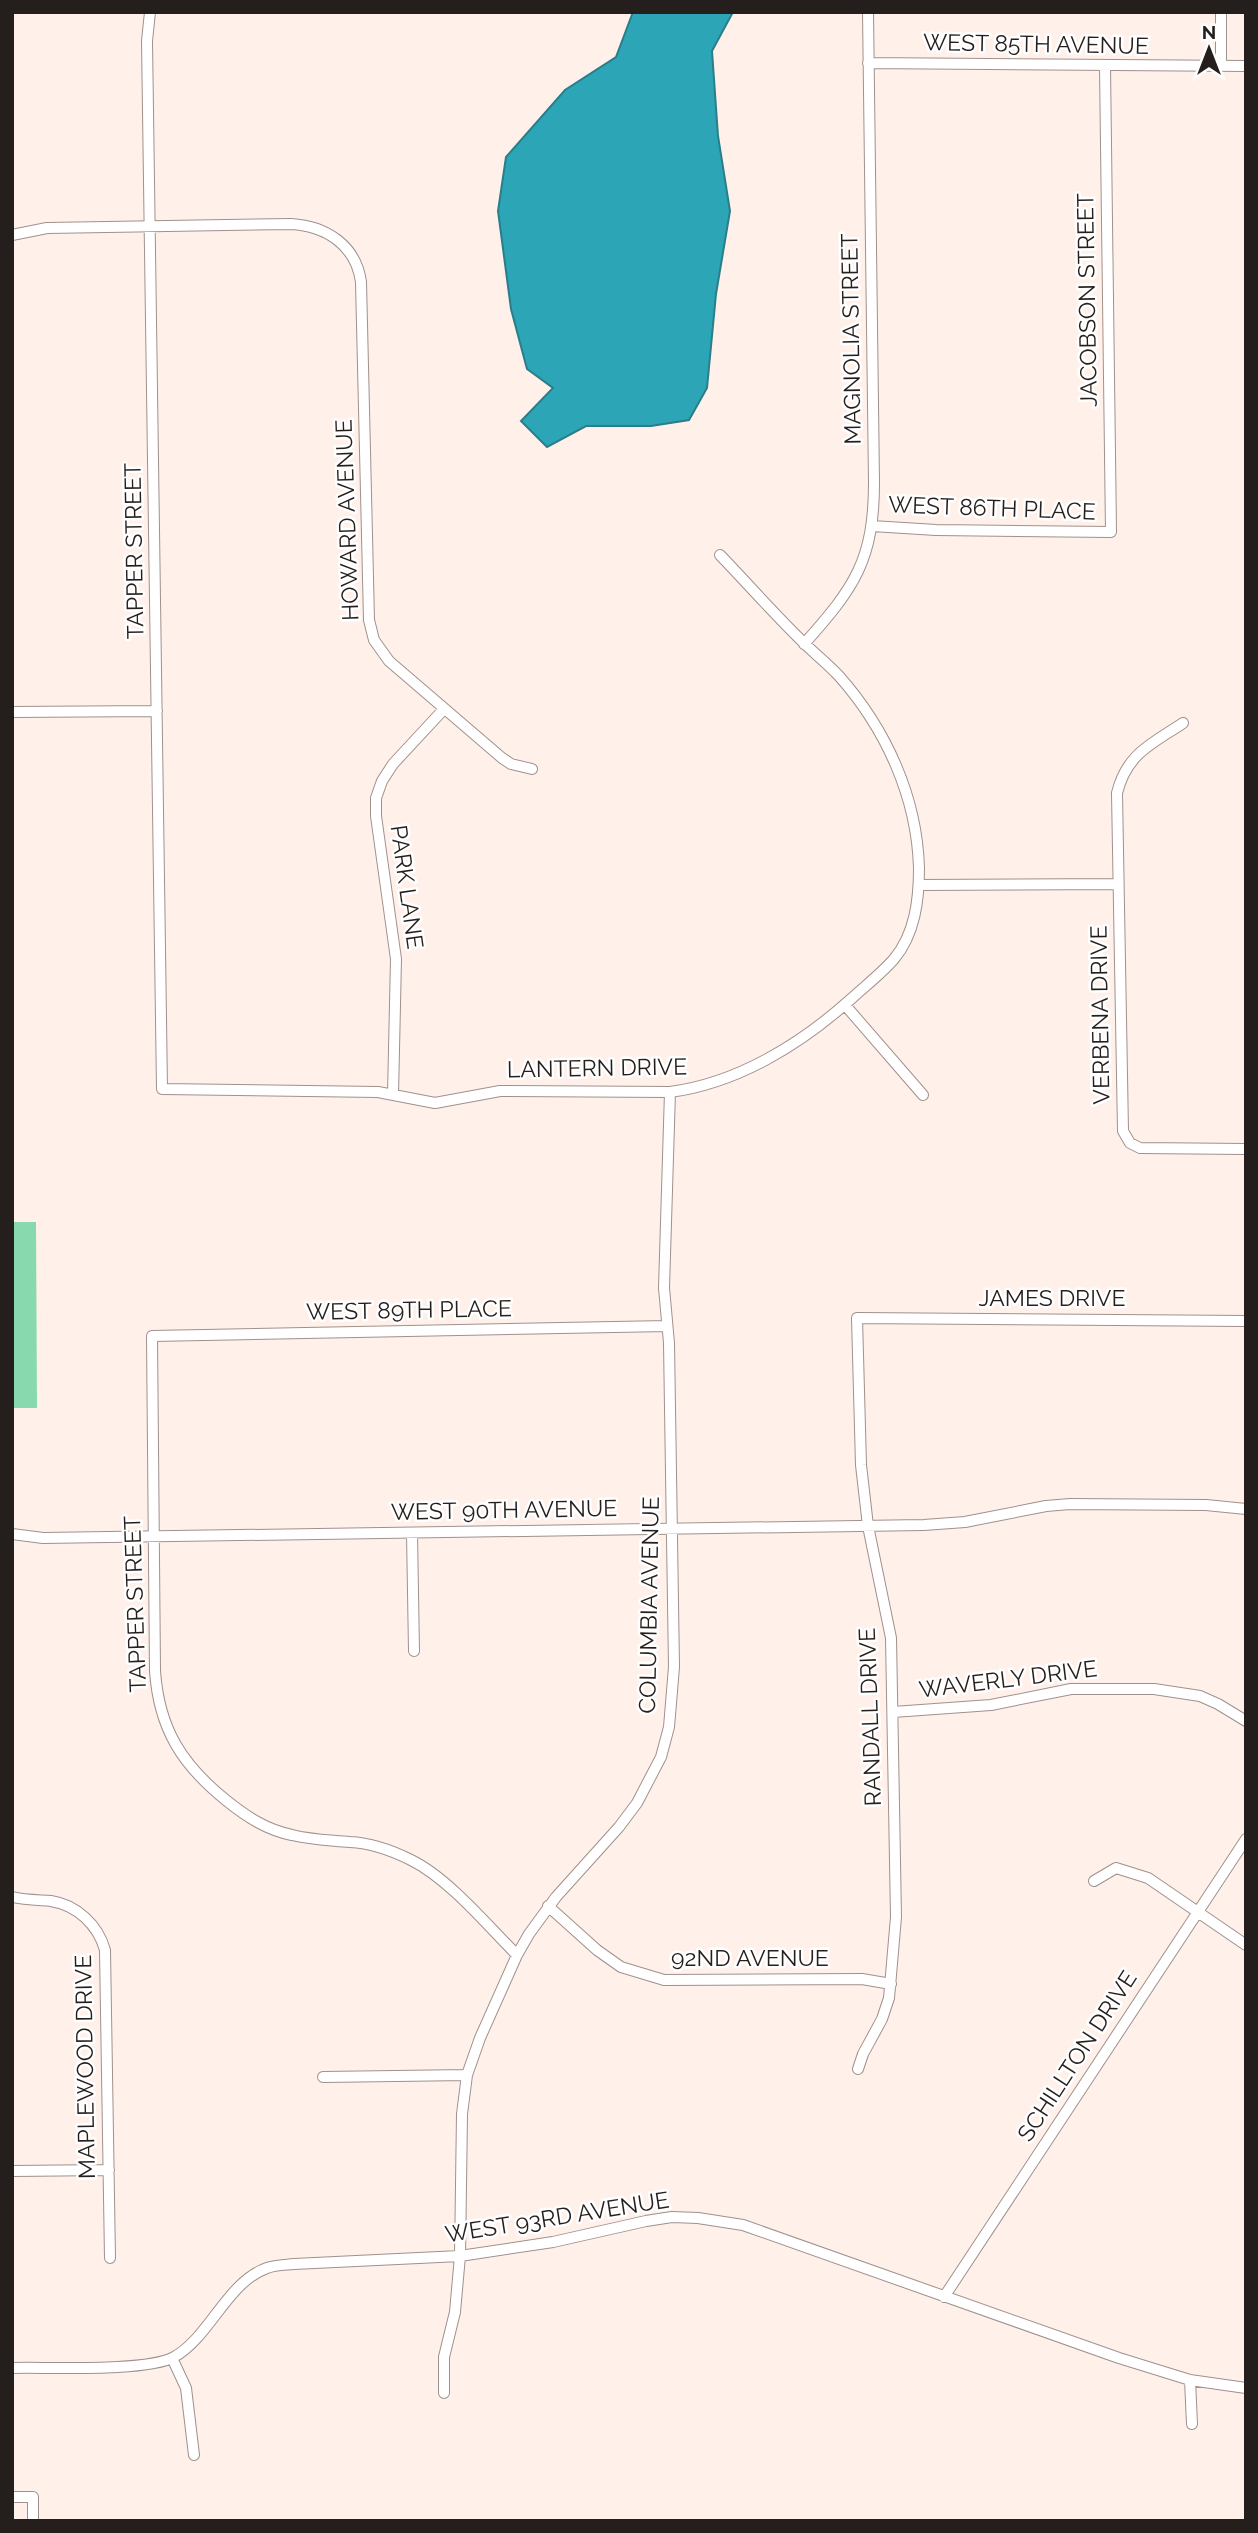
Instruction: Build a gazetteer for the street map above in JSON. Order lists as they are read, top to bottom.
{
  "streets": {
    "street": [
      "WEST 85TH AVENUE",
      "JACOBSON STREET",
      "MAGNOLIA STREET",
      "WEST 86TH PLACE",
      "HOWARD AVENUE",
      "TAPPER STREET",
      "PARK LANE",
      "VERBENA DRIVE",
      "LANTERN DRIVE",
      "JAMES DRIVE",
      "WEST 89TH PLACE",
      "WEST 90TH AVENUE",
      "COLUMBIA AVENUE",
      "WAVERLY DRIVE",
      "RANDALL DRIVE",
      "92ND AVENUE",
      "SCHILLTON DRIVE",
      "MAPLEWOOD DRIVE",
      "WEST 93RD AVENUE"
    ]
  },
  "crossings": [
    ["WEST 85TH AVENUE", "JACOBSON STREET"],
    ["WEST 85TH AVENUE", "MAGNOLIA STREET"],
    ["JACOBSON STREET", "WEST 86TH PLACE"],
    ["MAGNOLIA STREET", "WEST 86TH PLACE"],
    ["MAGNOLIA STREET", "LANTERN DRIVE"],
    ["HOWARD AVENUE", "TAPPER STREET"],
    ["HOWARD AVENUE", "PARK LANE"],
    ["TAPPER STREET", "LANTERN DRIVE"],
    ["TAPPER STREET", "WEST 89TH PLACE"],
    ["TAPPER STREET", "WEST 90TH AVENUE"],
    ["TAPPER STREET", "COLUMBIA AVENUE"],
    ["PARK LANE", "LANTERN DRIVE"],
    ["LANTERN DRIVE", "COLUMBIA AVENUE"],
    ["JAMES DRIVE", "RANDALL DRIVE"],
    ["WEST 89TH PLACE", "COLUMBIA AVENUE"],
    ["WEST 90TH AVENUE", "COLUMBIA AVENUE"],
    ["WEST 90TH AVENUE", "RANDALL DRIVE"],
    ["COLUMBIA AVENUE", "92ND AVENUE"],
    ["COLUMBIA AVENUE", "WEST 93RD AVENUE"],
    ["WAVERLY DRIVE", "RANDALL DRIVE"],
    ["RANDALL DRIVE", "92ND AVENUE"],
    ["SCHILLTON DRIVE", "WEST 93RD AVENUE"]
  ],
  "north": "top"
}
